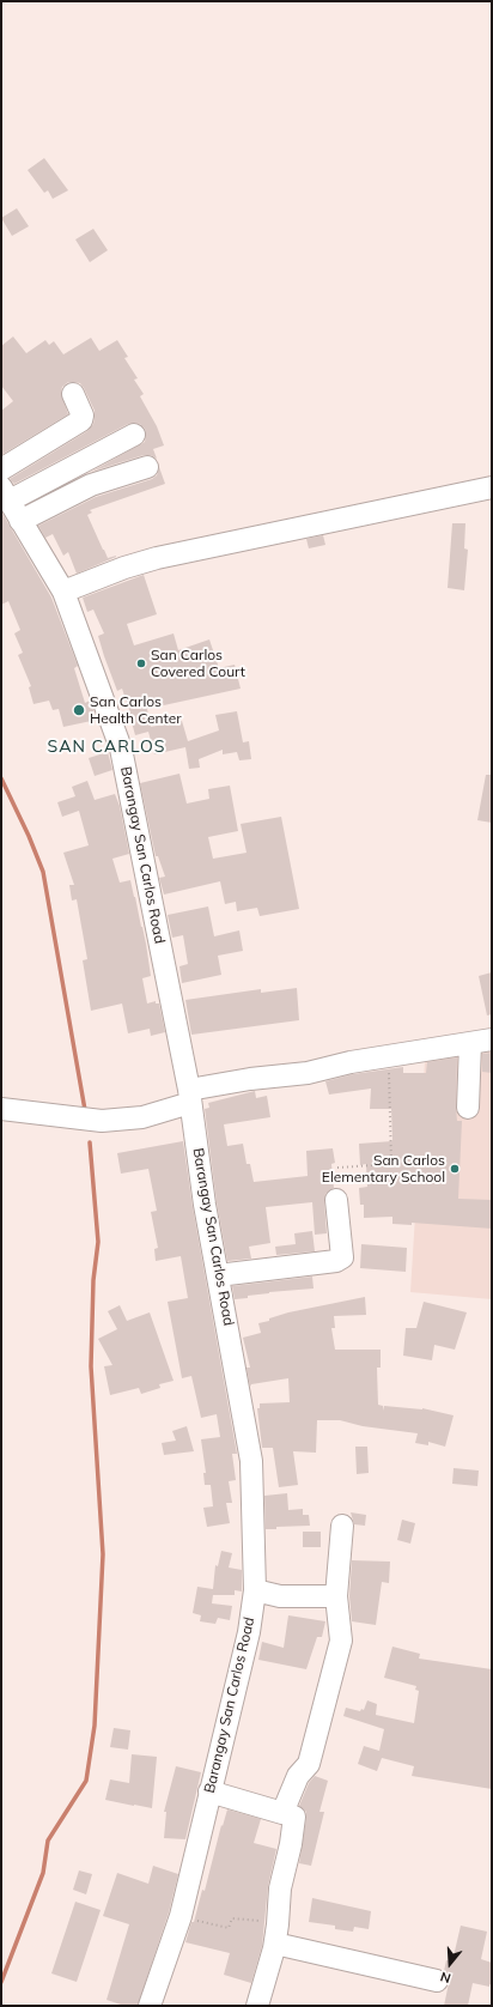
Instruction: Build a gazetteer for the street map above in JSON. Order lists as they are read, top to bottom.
{
  "streets": {
    "street": ["Barangay San Carlos Road"]
  },
  "districts": ["SAN CARLOS"],
  "places": ["San Carlos Covered Court", "San Carlos Health Center", "San Carlos Elementary School"],
  "north": "bottom"
}
